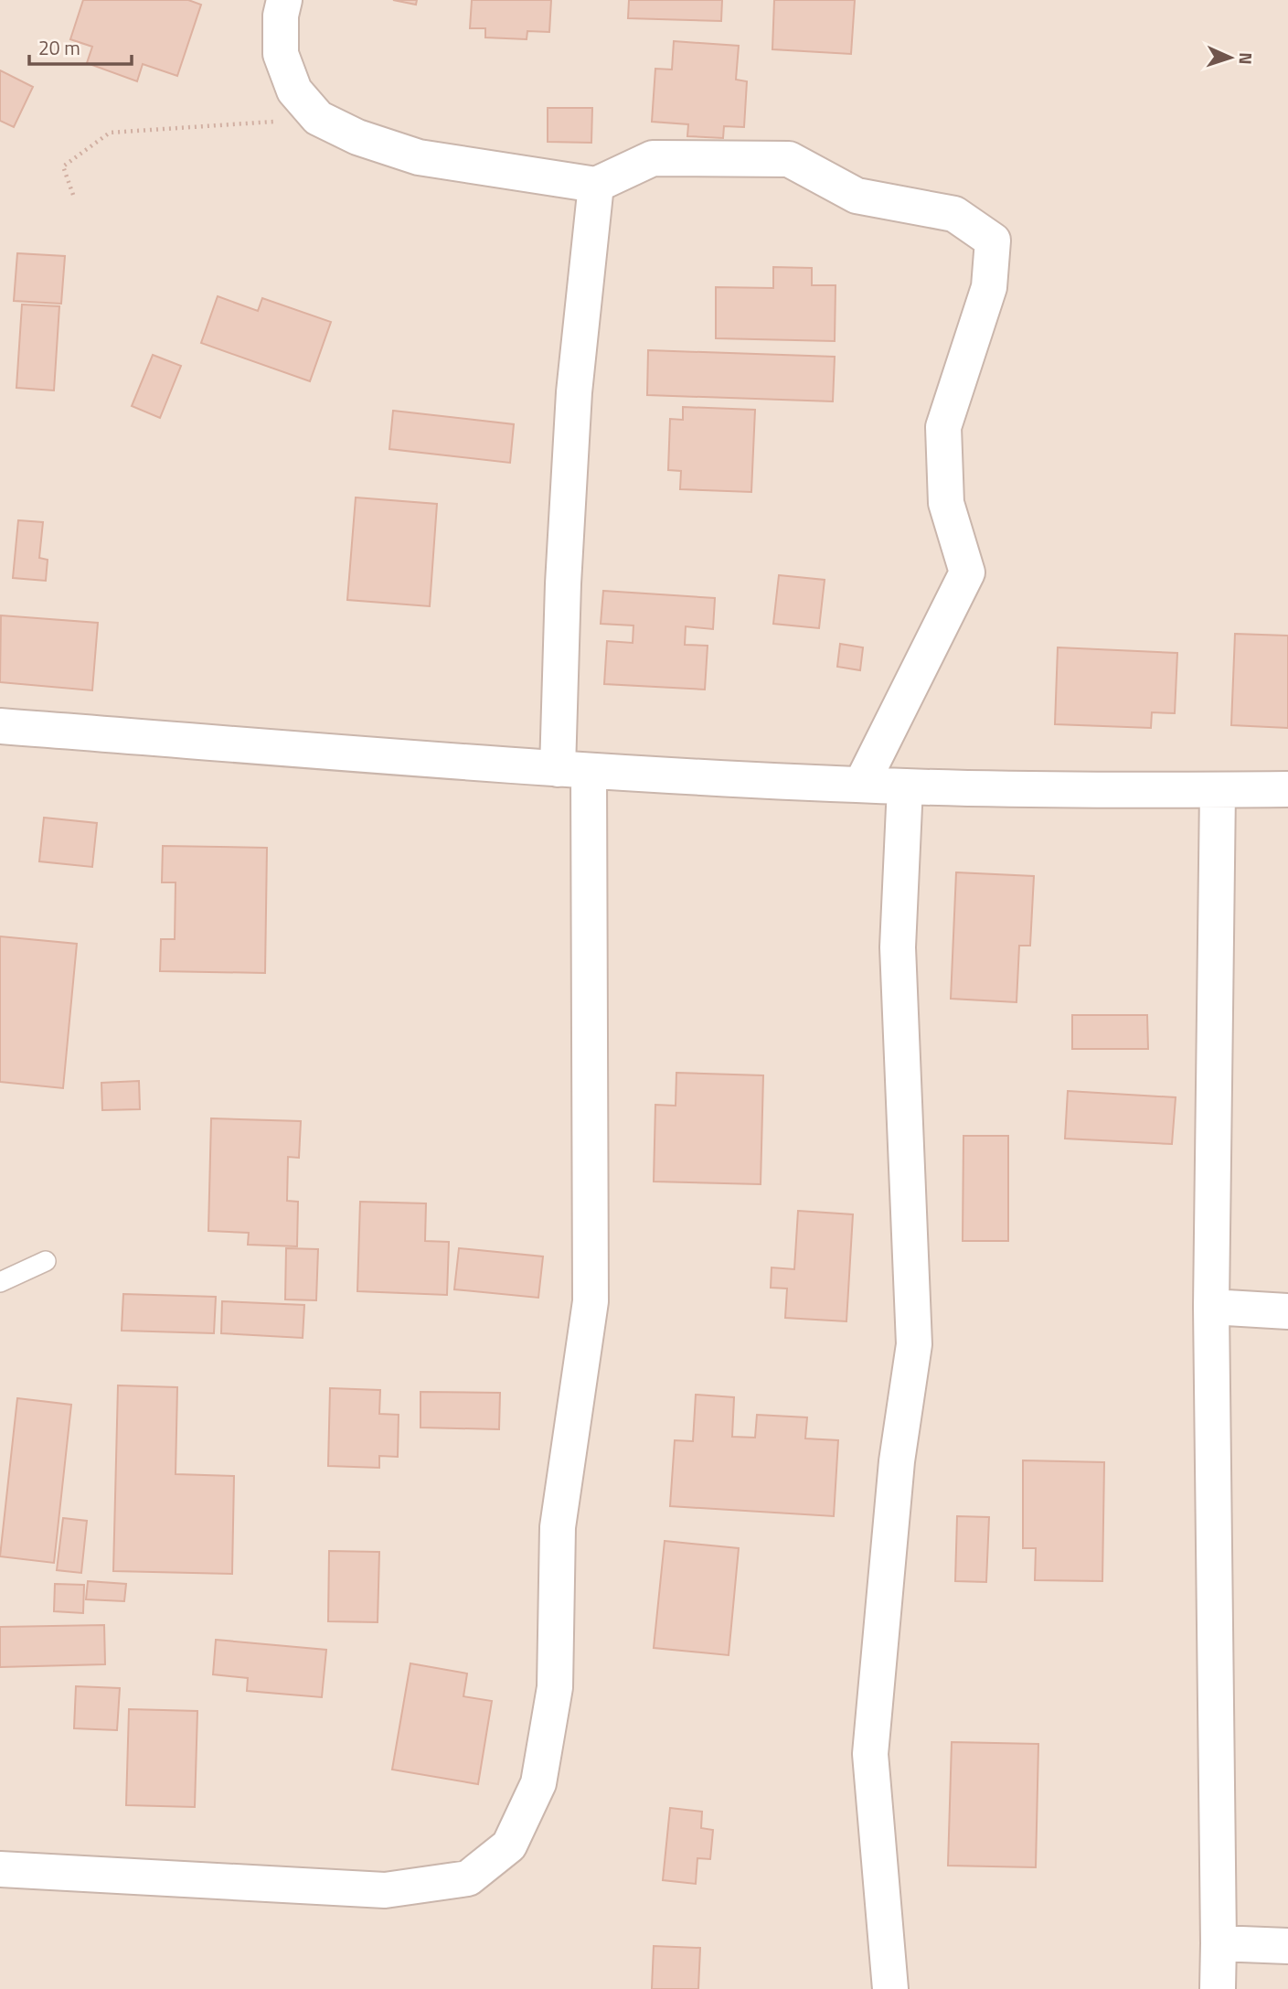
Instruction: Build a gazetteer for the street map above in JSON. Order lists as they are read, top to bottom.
{
  "scale_bar": "20 m",
  "north": "right"
}
